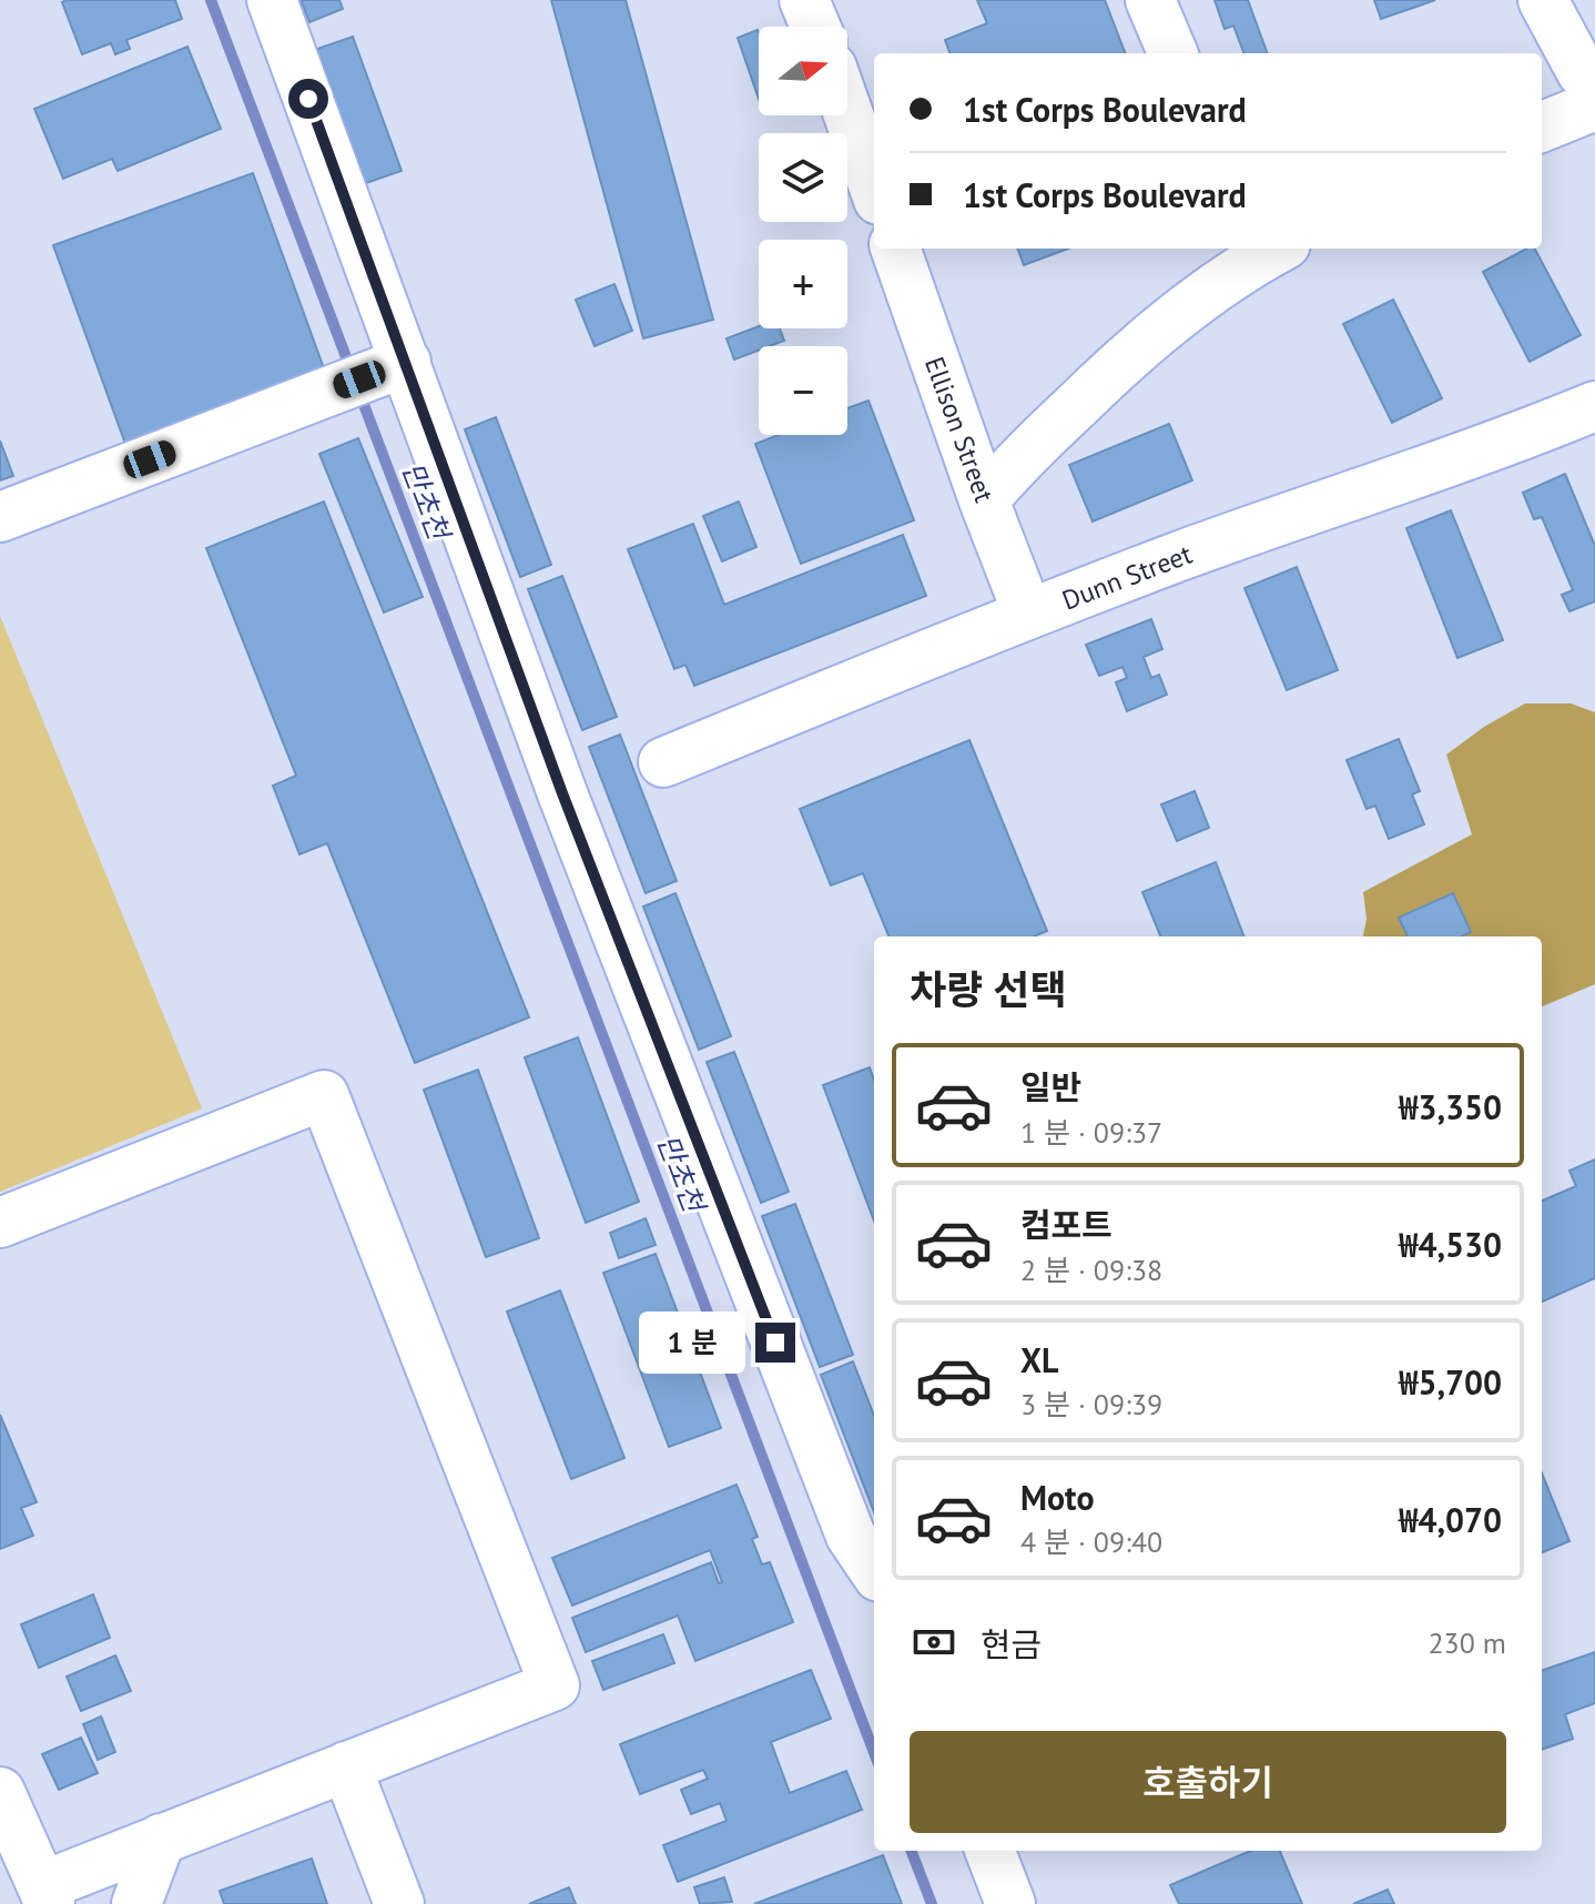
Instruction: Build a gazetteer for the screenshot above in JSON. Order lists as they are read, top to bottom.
{
  "streets": {
    "lane": ["Ellison Street", "Dunn Street"]
  },
  "crossings": [
    ["Ellison Street", "Dunn Street"]
  ],
  "water": ["만초천"],
  "north": "right",
  "page": {
    "map_buttons": ["+", "−"],
    "banner": ["1st Corps Boulevard", "1st Corps Boulevard"],
    "heading": "차량 선택",
    "list": [
      {
        "name": "일반",
        "note": "1 분 · 09:37",
        "value": "₩3,350"
      },
      {
        "name": "컴포트",
        "note": "2 분 · 09:38",
        "value": "₩4,530"
      },
      {
        "name": "XL",
        "note": "3 분 · 09:39",
        "value": "₩5,700"
      },
      {
        "name": "Moto",
        "note": "4 분 · 09:40",
        "value": "₩4,070"
      }
    ],
    "bubble": "1 분",
    "pay": ["현금", "230 m"],
    "buttons": "호출하기"
  }
}
